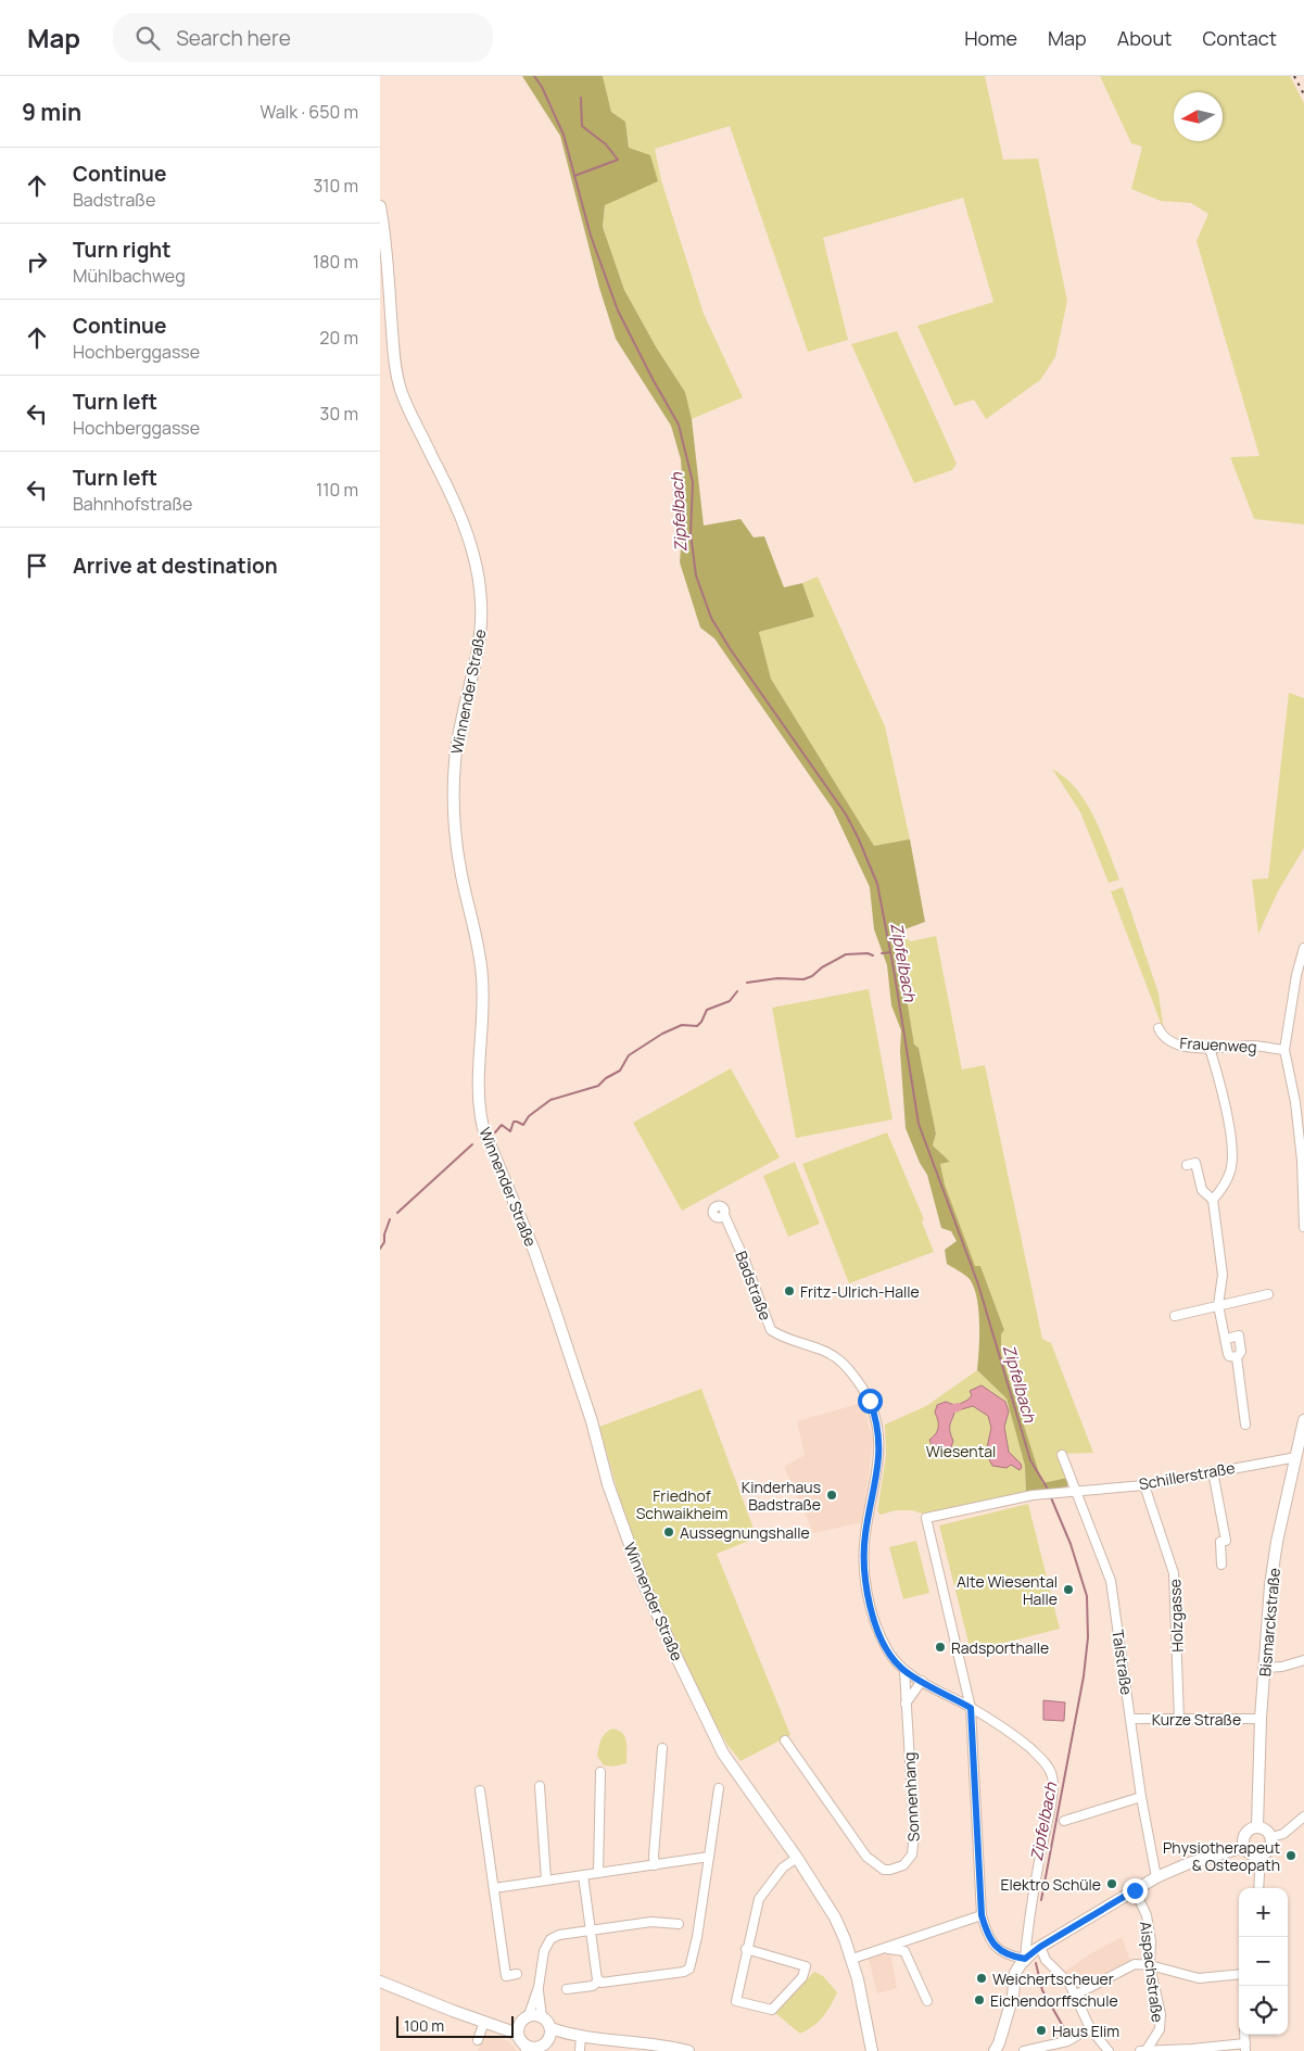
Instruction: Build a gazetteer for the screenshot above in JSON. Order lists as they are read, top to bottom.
{
  "streets": {
    "main road": ["Winnender Straße", "Bismarckstraße"],
    "street": [
      "Frauenweg",
      "Badstraße",
      "Schillerstraße",
      "Holzgasse",
      "Talstraße",
      "Kurze Straße",
      "Sonnenhang",
      "Aispachstraße"
    ]
  },
  "crossings": [
    ["Badstraße", "Schillerstraße"],
    ["Badstraße", "Sonnenhang"],
    ["Schillerstraße", "Holzgasse"],
    ["Schillerstraße", "Bismarckstraße"],
    ["Schillerstraße", "Talstraße"],
    ["Holzgasse", "Kurze Straße"],
    ["Bismarckstraße", "Kurze Straße"],
    ["Talstraße", "Kurze Straße"]
  ],
  "water": ["Zipfelbach"],
  "parks": ["Wiesental", "Friedhof Schwaikheim"],
  "places": [
    "Fritz-Ulrich-Halle",
    "Kinderhaus Badstraße",
    "Aussegnungshalle",
    "Alte Wiesental Halle",
    "Radsporthalle",
    "Physiotherapeut & Osteopath",
    "Elektro Schüle",
    "Weichertscheuer",
    "Eichendorffschule",
    "Haus Elim"
  ],
  "scale_bar": "100 m",
  "north": "left",
  "page": {
    "header": "Map",
    "search": "Search here",
    "nav": [
      "Home",
      "Map",
      "About",
      "Contact"
    ],
    "heading": ["9 min", "Walk · 650 m"],
    "list": [
      ["Continue", "Badstraße", "310 m"],
      ["Turn right", "Mühlbachweg", "180 m"],
      ["Continue", "Hochberggasse", "20 m"],
      ["Turn left", "Hochberggasse", "30 m"],
      ["Turn left", "Bahnhofstraße", "110 m"],
      "Arrive at destination"
    ],
    "map_buttons": ["+", "−"],
    "scale": "100 m"
  }
}
